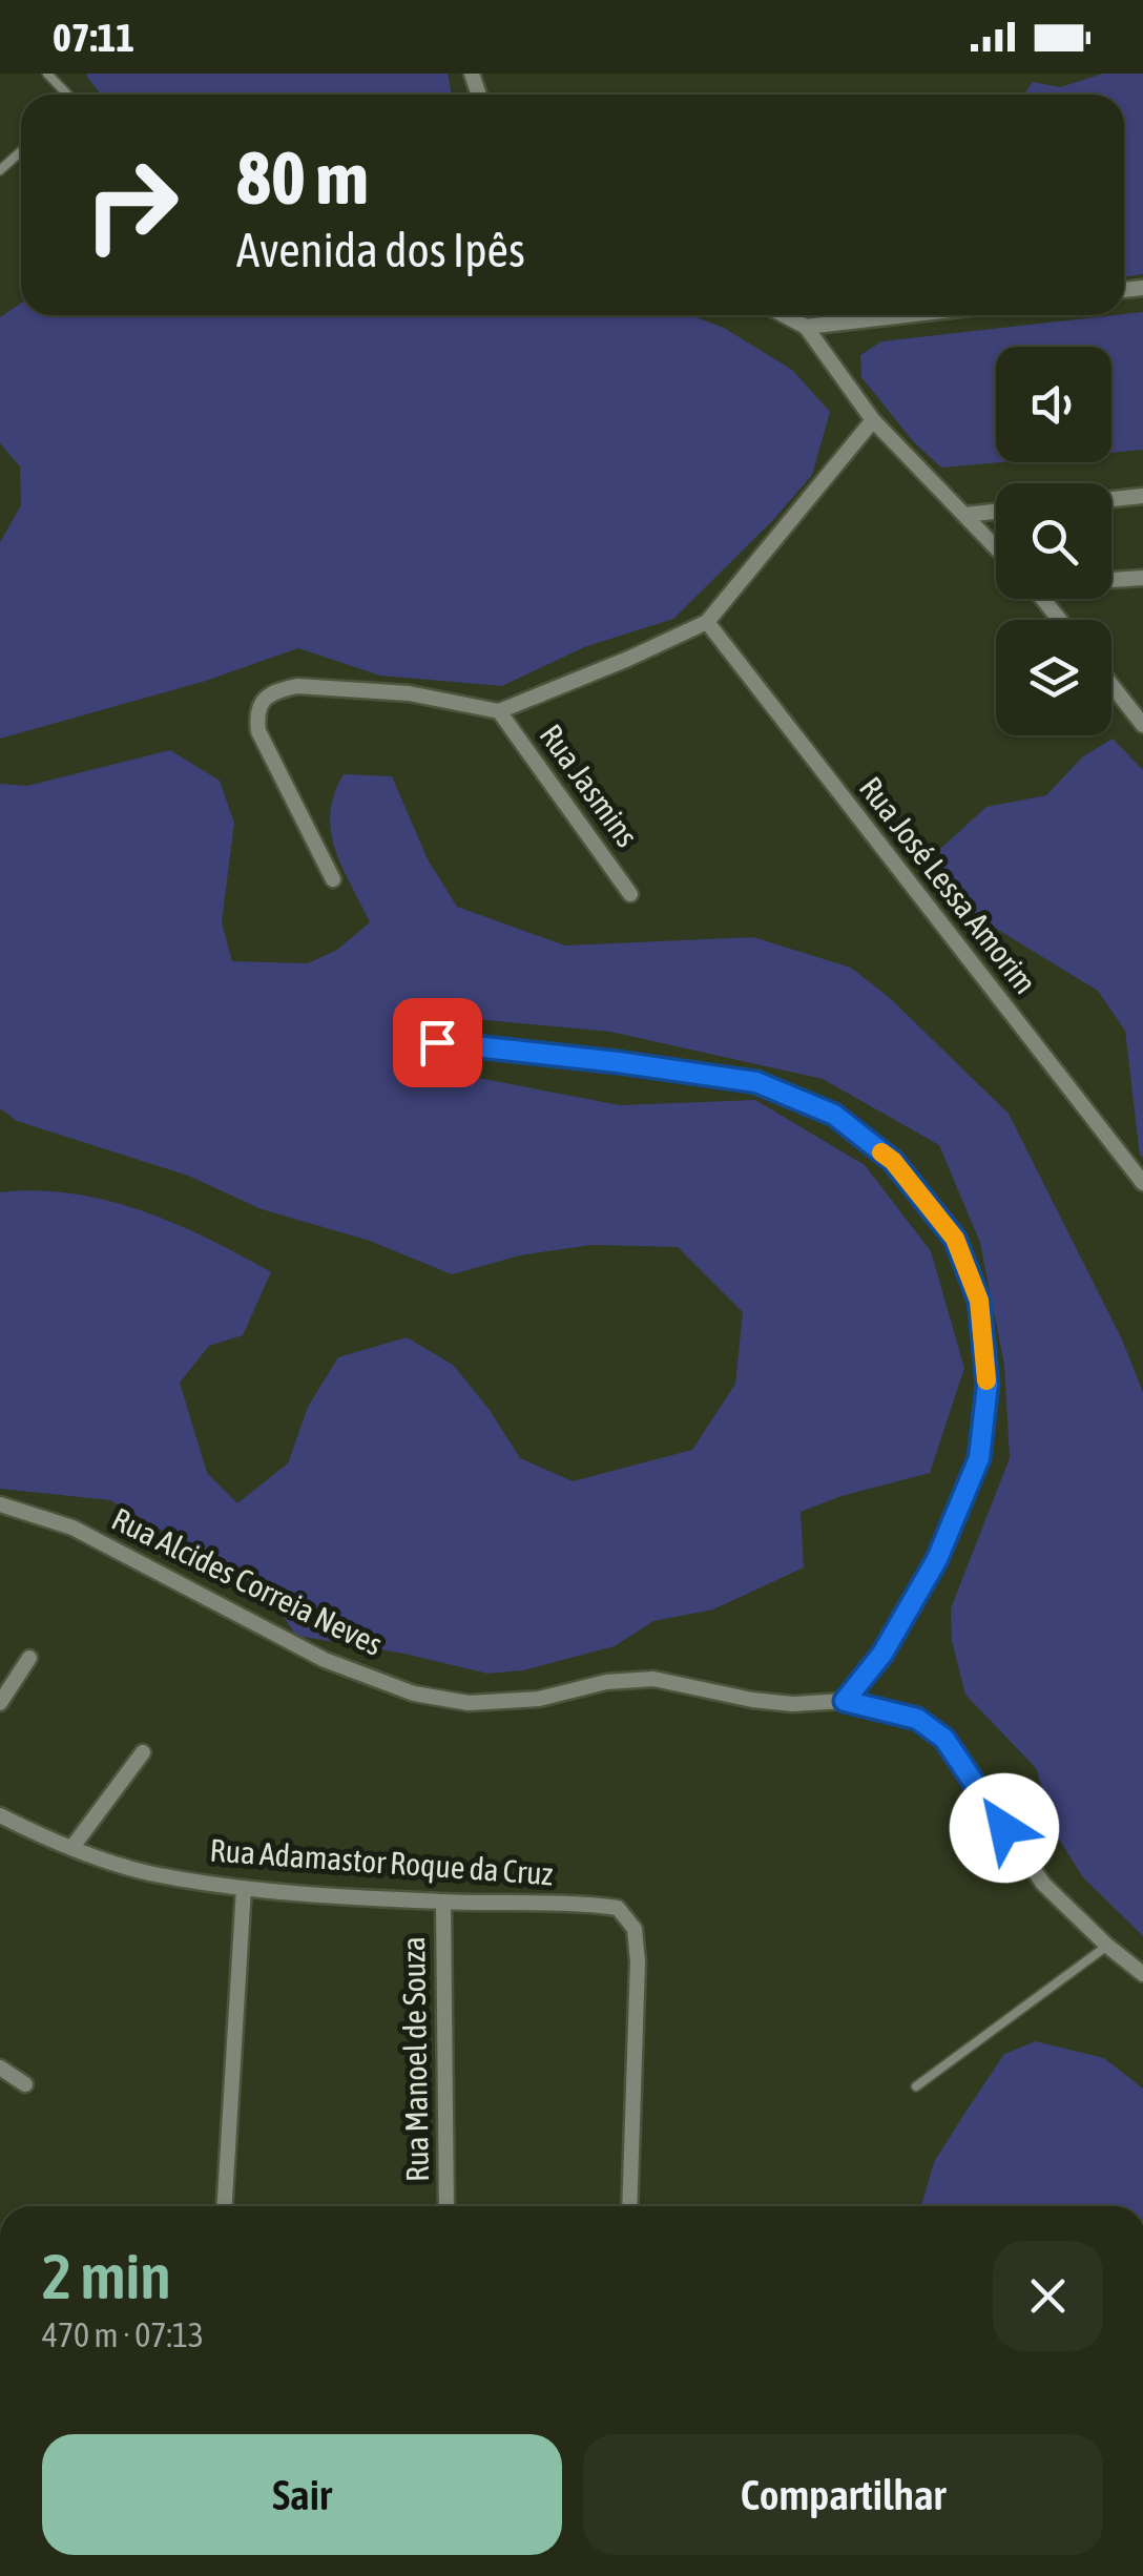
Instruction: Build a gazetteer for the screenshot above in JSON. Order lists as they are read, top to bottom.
{
  "streets": {
    "street": [
      "Rua Jasmins",
      "Rua José Lessa Amorim",
      "Rua Alcides Correia Neves",
      "Rua Adamastor Roque da Cruz",
      "Rua Manoel de Souza"
    ]
  },
  "crossings": [
    ["Rua Adamastor Roque da Cruz", "Rua Manoel de Souza"]
  ],
  "page": {
    "status": "07:11",
    "turn": ["80 m", "Avenida dos Ipês"],
    "heading": ["2 min", "470 m · 07:13"],
    "buttons": ["Sair", "Compartilhar"]
  }
}
